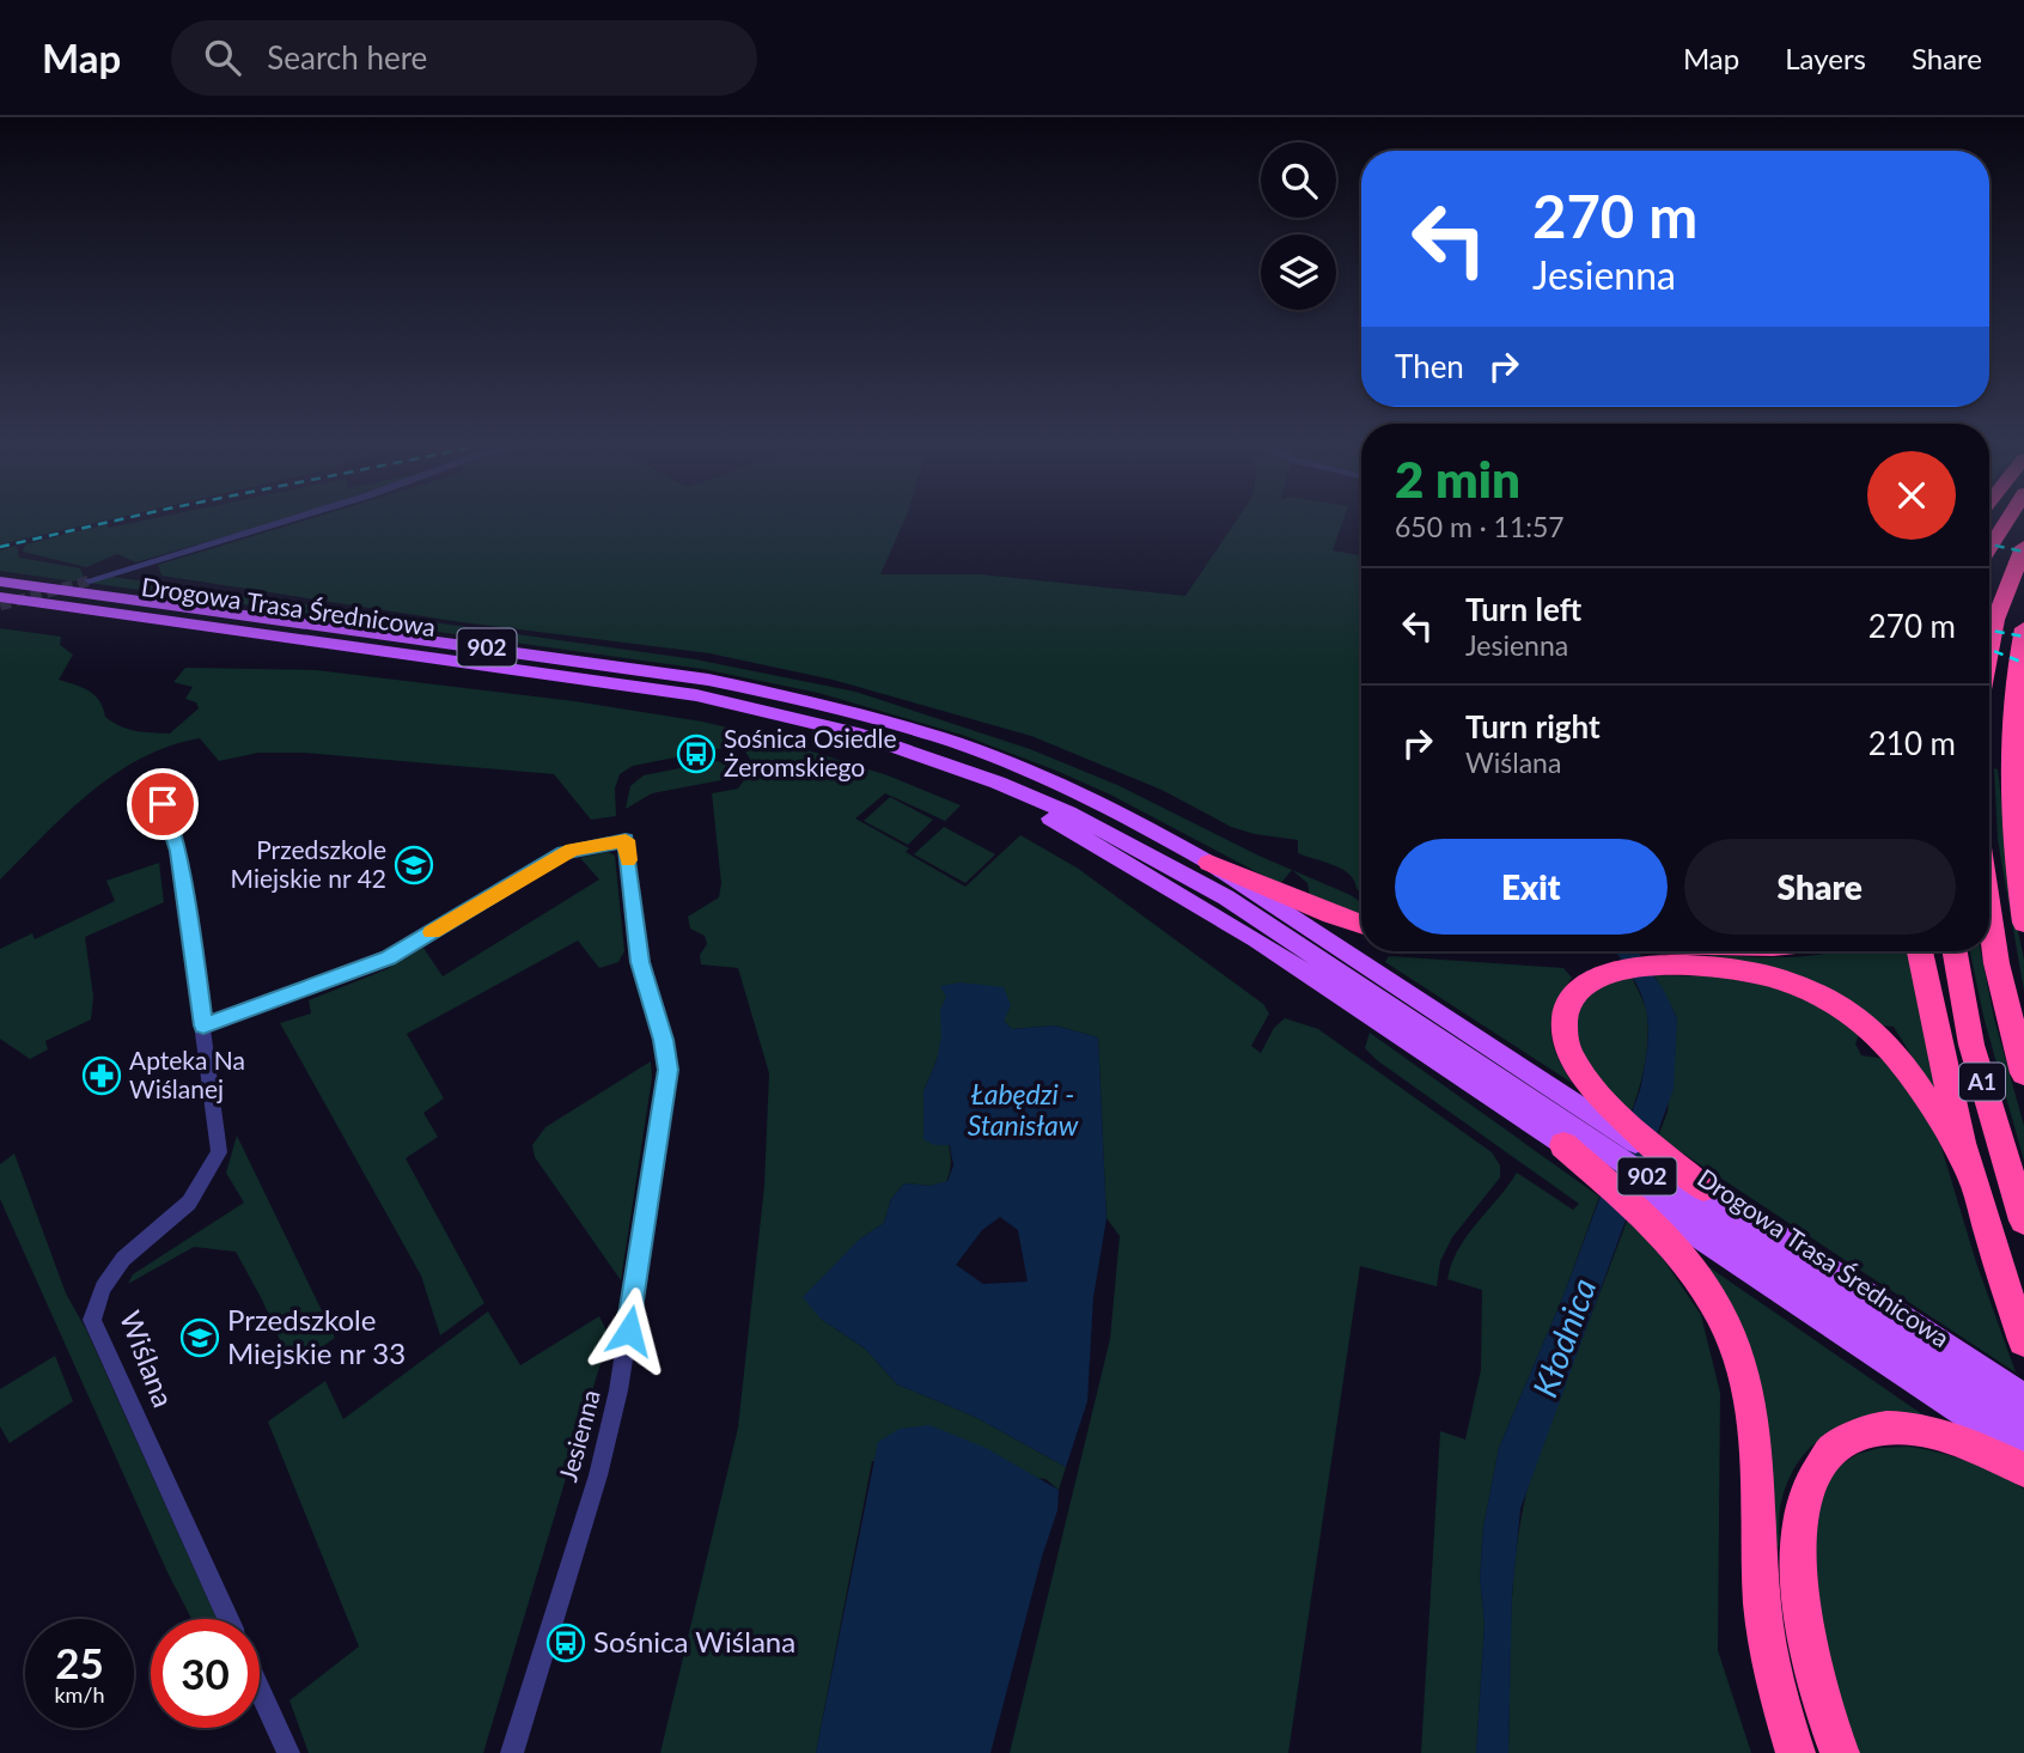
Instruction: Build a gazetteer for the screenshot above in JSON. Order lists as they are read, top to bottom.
{
  "streets": {
    "highway": ["A1"],
    "main road": ["Drogowa Trasa Średnicowa", "902"],
    "street": ["Wiślana", "Jesienna"]
  },
  "crossings": [
    ["Wiślana", "Jesienna"]
  ],
  "water": ["Łabędzi - Stanisław", "Kłodnica"],
  "places": {
    "bus stop": ["Sośnica Osiedle Żeromskiego", "Sośnica Wiślana"],
    "school or university": ["Przedszkole Miejskie nr 42", "Przedszkole Miejskie nr 33"],
    "pharmacy": ["Apteka Na Wiślanej"]
  },
  "page": {
    "header": "Map",
    "search": "Search here",
    "nav": ["Map", "Layers", "Share"],
    "turn": ["270 m", "Jesienna"],
    "then": "Then",
    "heading": ["2 min", "650 m · 11:57"],
    "list": [
      {
        "name": "Turn left",
        "note": "Jesienna",
        "value": "270 m"
      },
      {
        "name": "Turn right",
        "note": "Wiślana",
        "value": "210 m"
      }
    ],
    "buttons": ["Exit", "Share"],
    "speed": "25 km/h",
    "limit": "30"
  }
}
